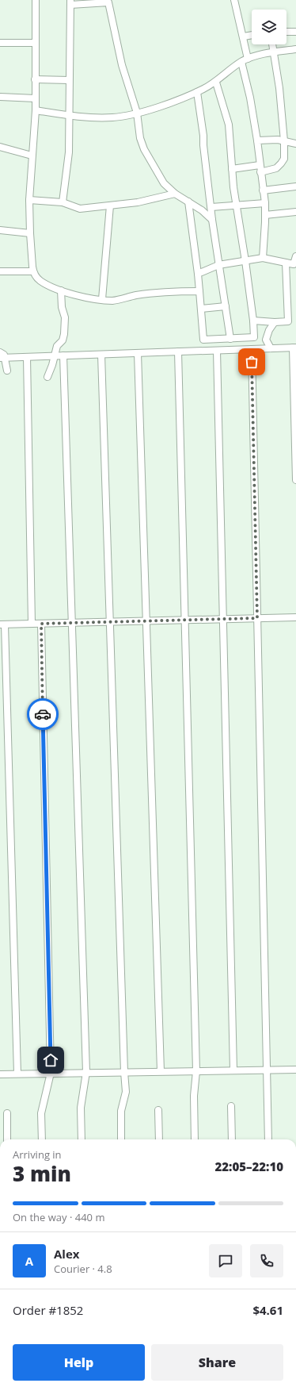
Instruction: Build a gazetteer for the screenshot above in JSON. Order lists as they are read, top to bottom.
{
  "page": {
    "heading": ["3 min", "Arriving in", "22:05–22:10"],
    "panel": [
      "Alex",
      "Courier · 4.8",
      "Order #1852",
      "$4.61"
    ],
    "bar": "On the way · 440 m",
    "round": "A",
    "buttons": ["Help", "Share"]
  }
}
